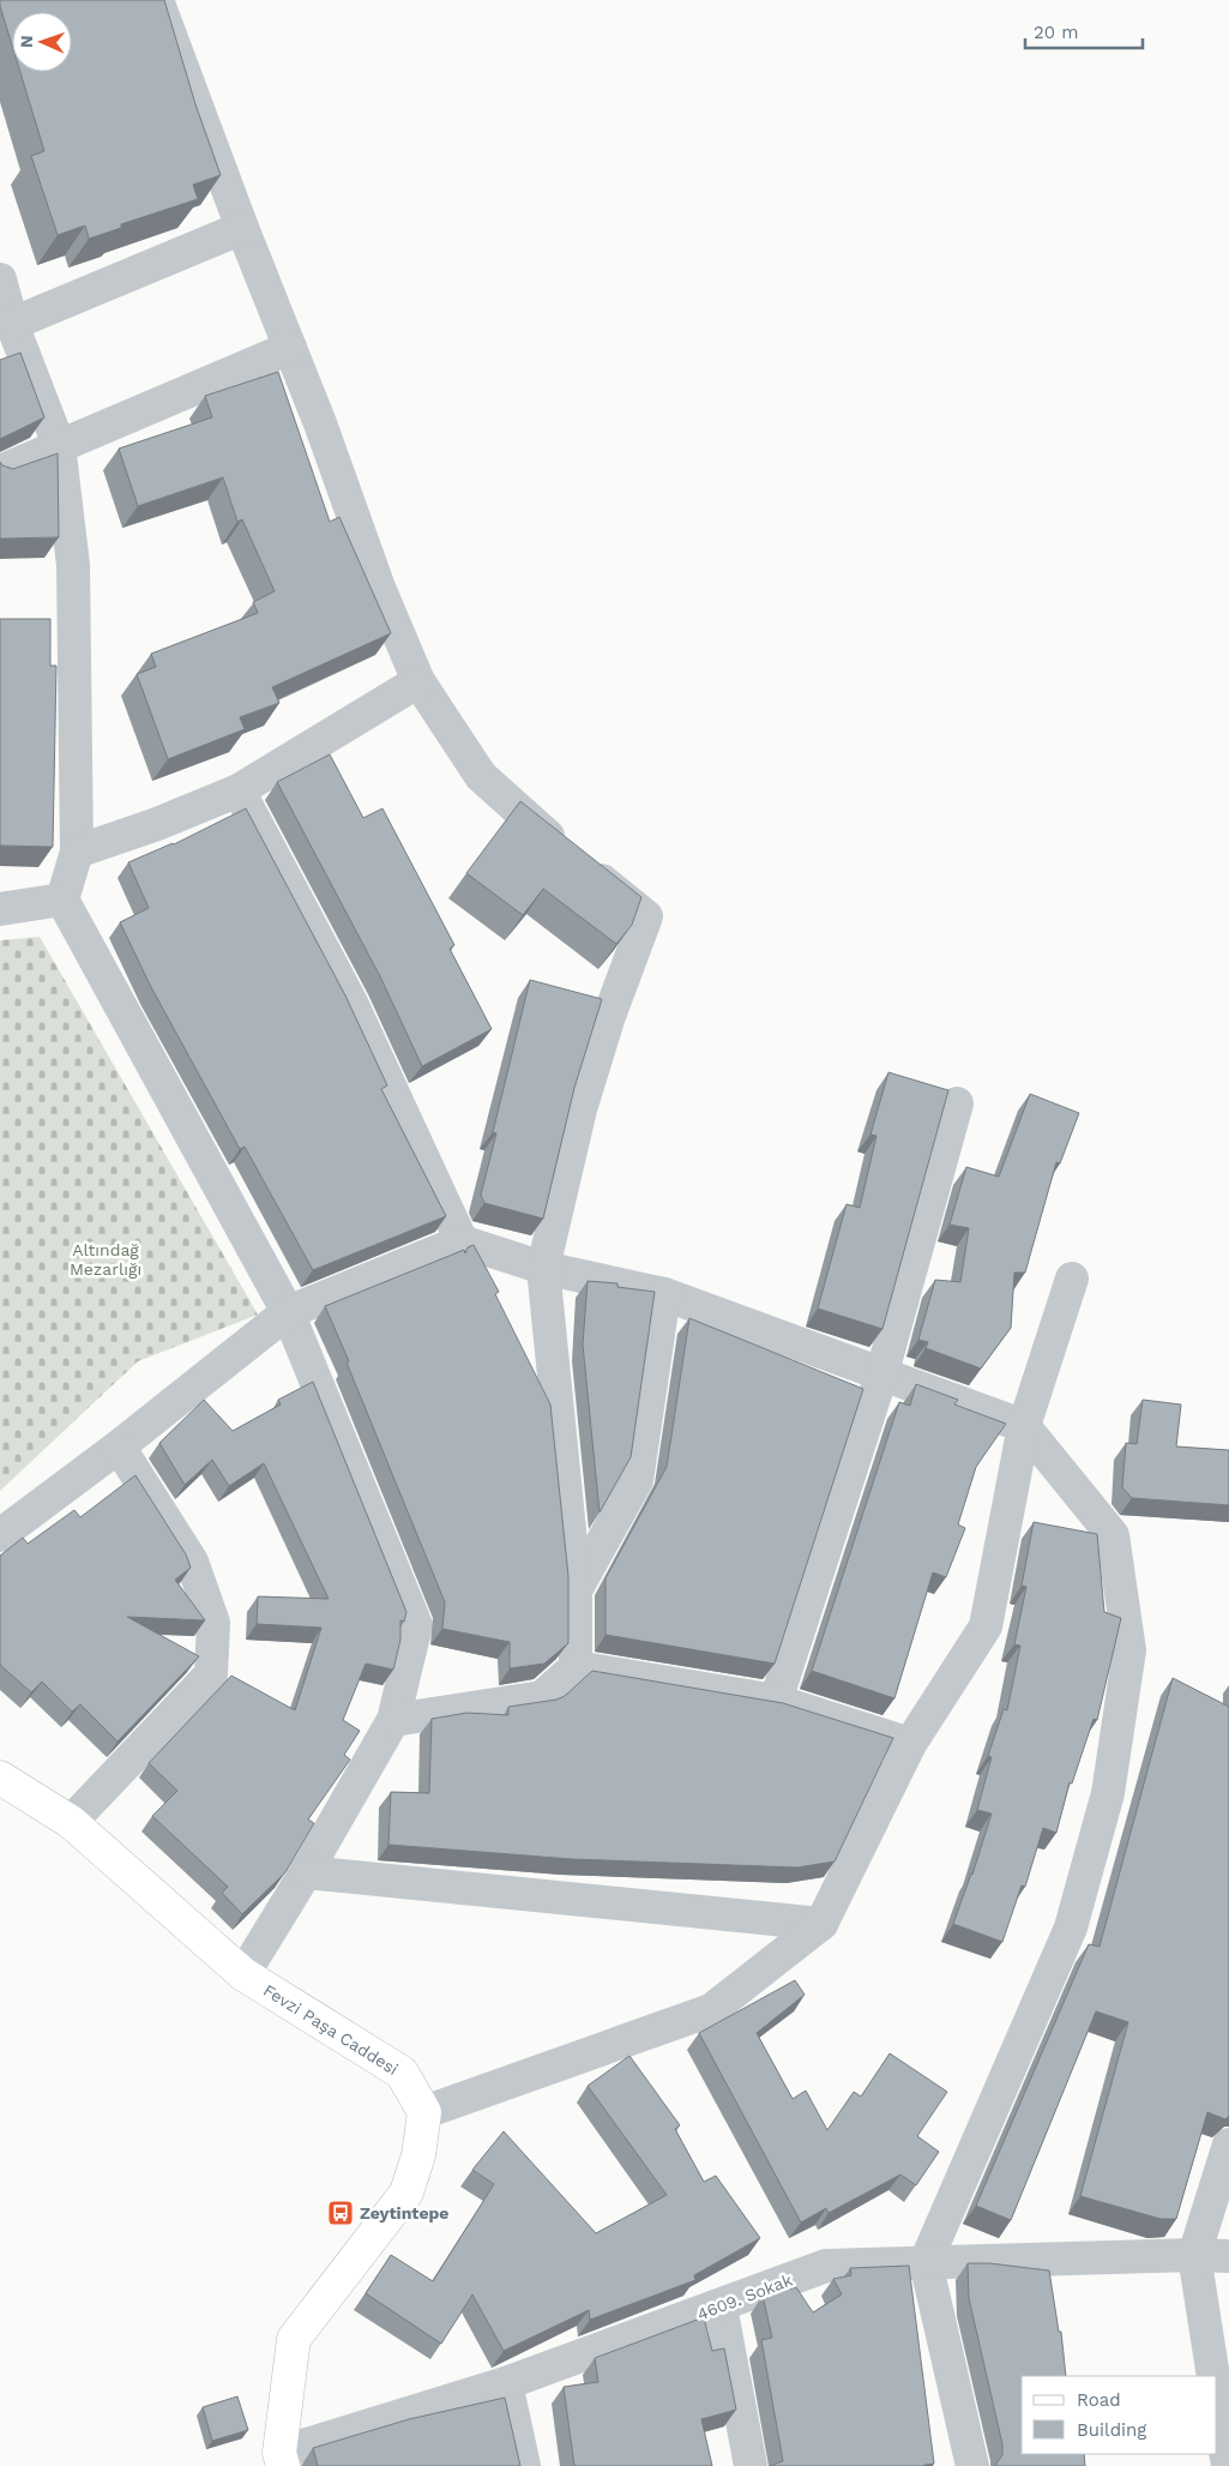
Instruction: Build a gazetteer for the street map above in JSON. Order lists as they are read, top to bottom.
{
  "streets": {
    "street": ["Fevzi Paşa Caddesi", "4609. Sokak"]
  },
  "parks": ["Altındağ Mezarlığı"],
  "places": {
    "bus stop": ["Zeytintepe"]
  },
  "legend": ["Road", "Building"],
  "scale_bar": "20 m",
  "north": "left"
}
